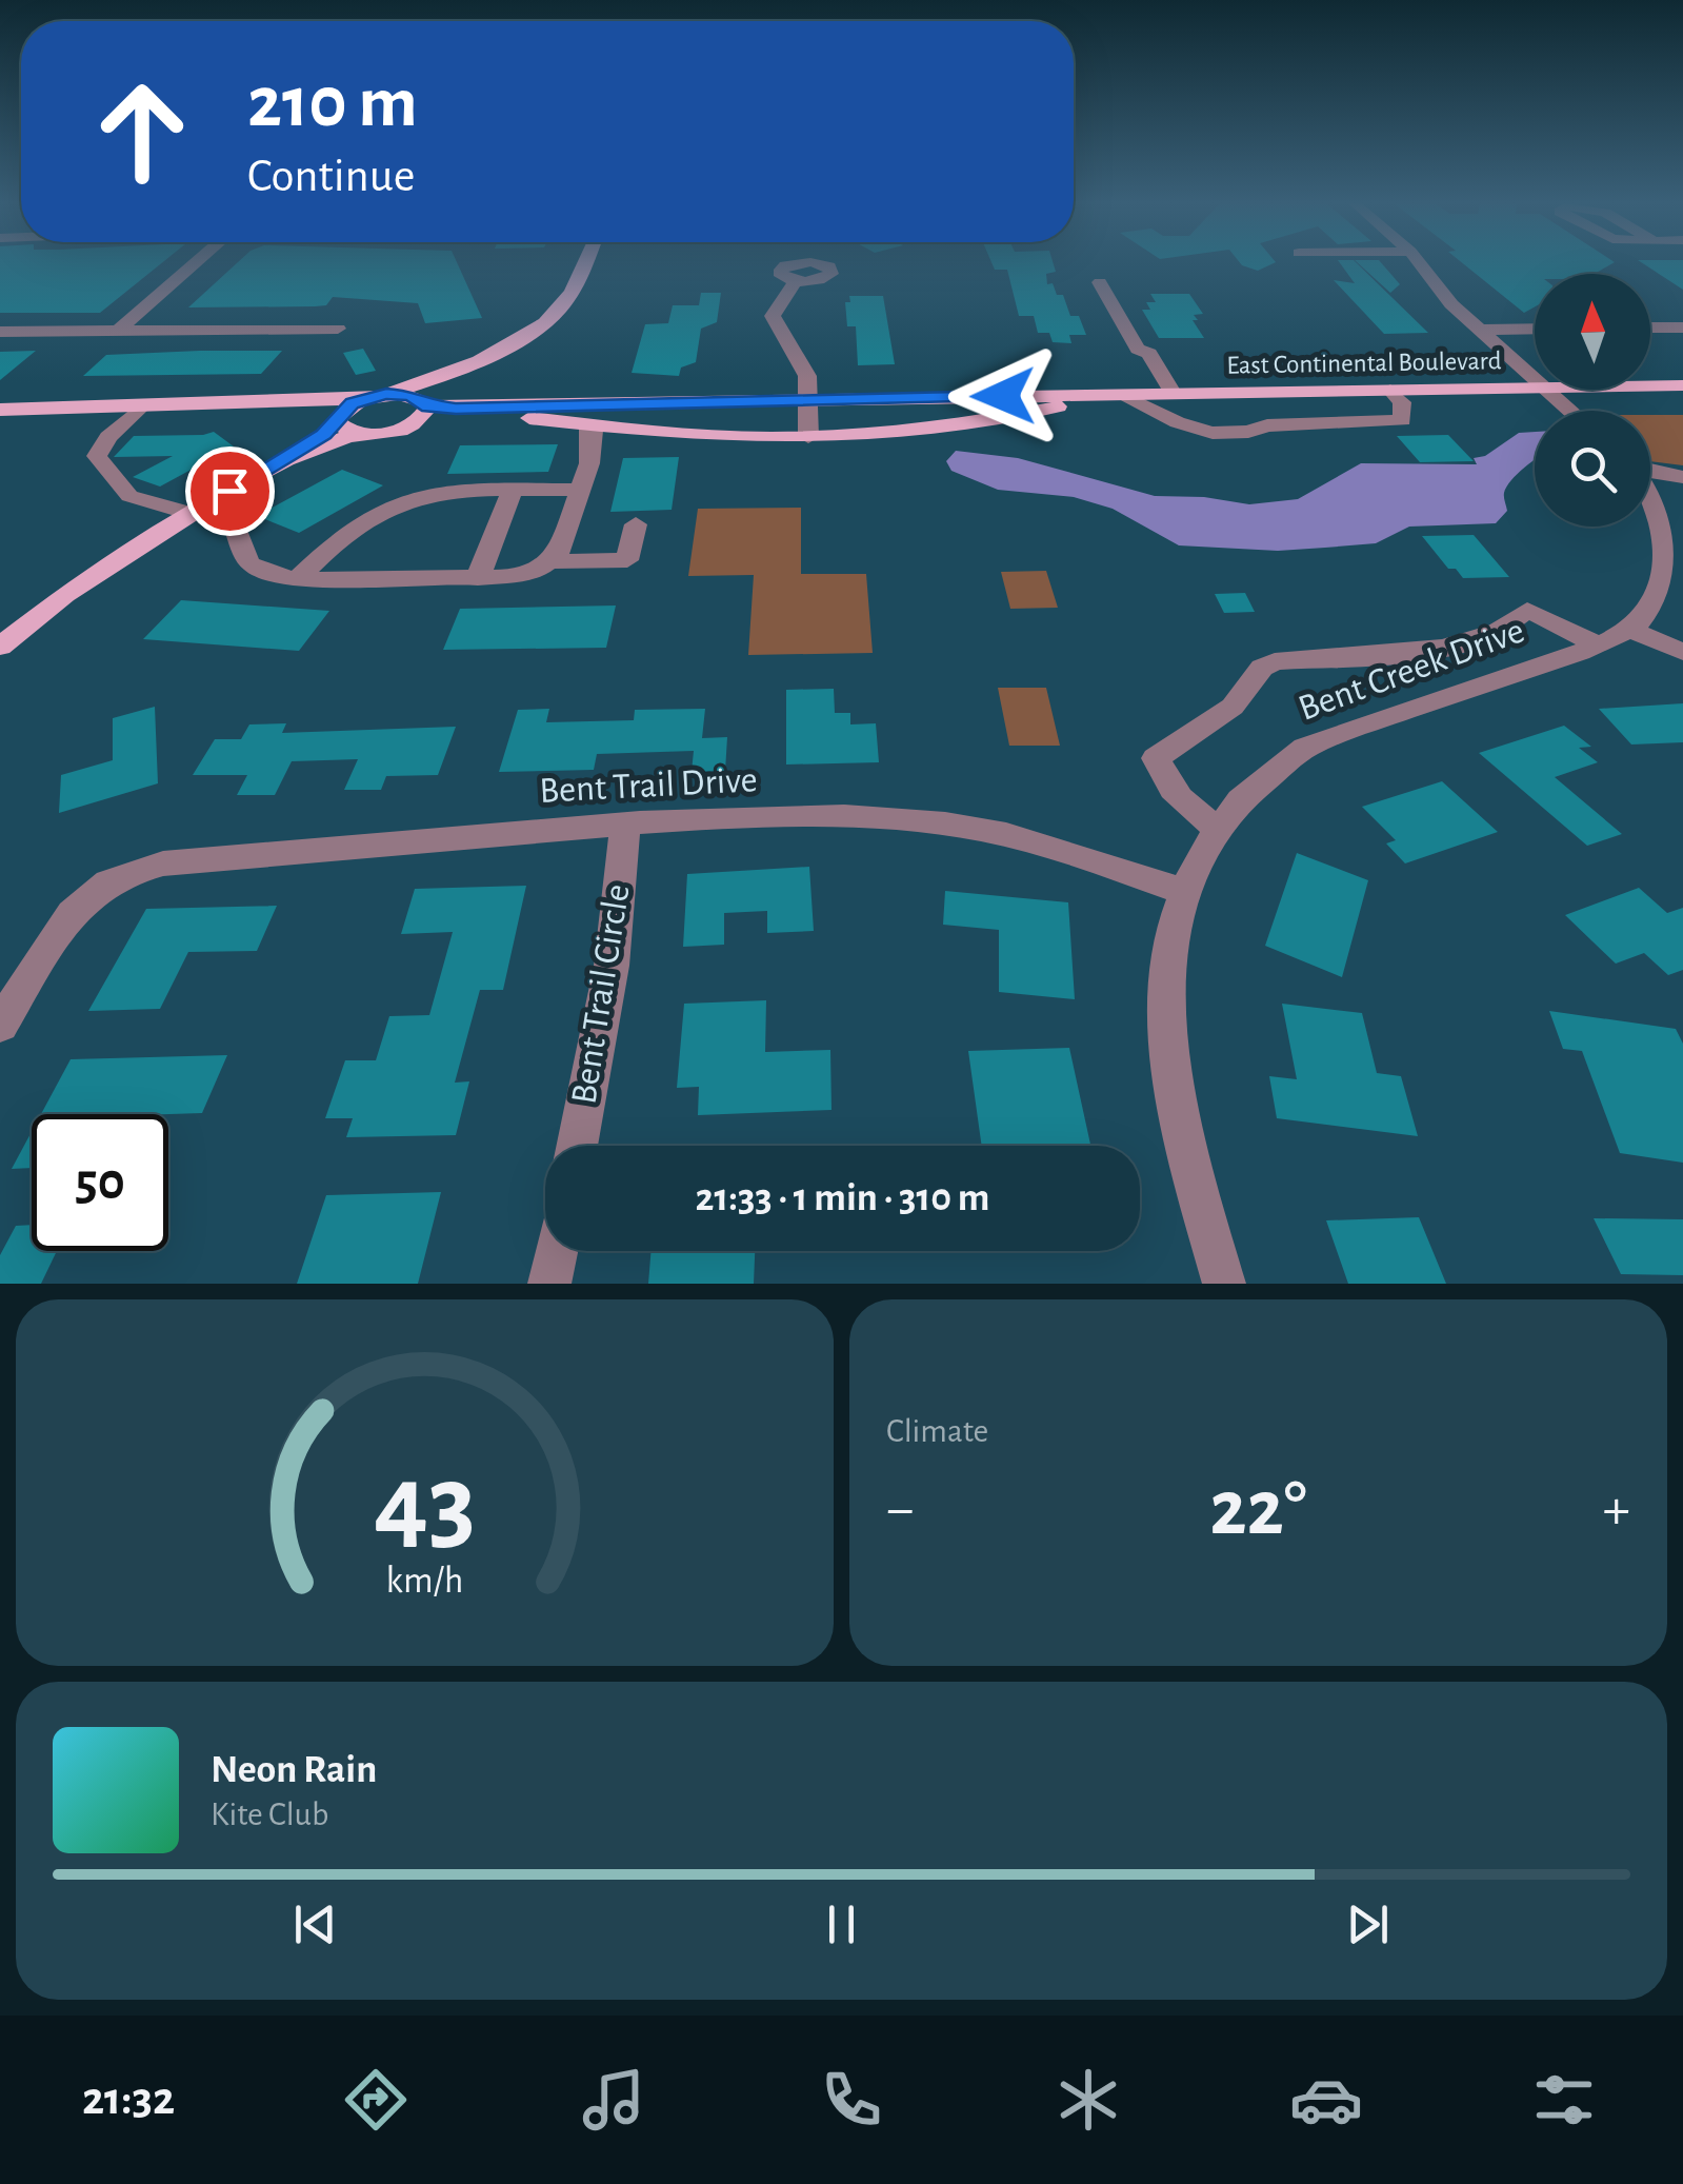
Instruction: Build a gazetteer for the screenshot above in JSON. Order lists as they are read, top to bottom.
{
  "streets": {
    "main road": ["East Continental Boulevard"],
    "street": ["Bent Creek Drive", "Bent Trail Drive", "Bent Trail Circle"]
  },
  "crossings": [
    ["Bent Creek Drive", "Bent Trail Drive"],
    ["Bent Trail Drive", "Bent Trail Circle"]
  ],
  "north": "top",
  "page": {
    "turn": ["210 m", "Continue"],
    "limit": "50",
    "trip": "21:33 · 1 min · 310 m",
    "tile": "Climate",
    "heat": ["−", "22°", "+"],
    "song": ["Neon Rain", "Kite Club"],
    "tabs": "21:32",
    "gauge": ["43", "km/h"]
  }
}
